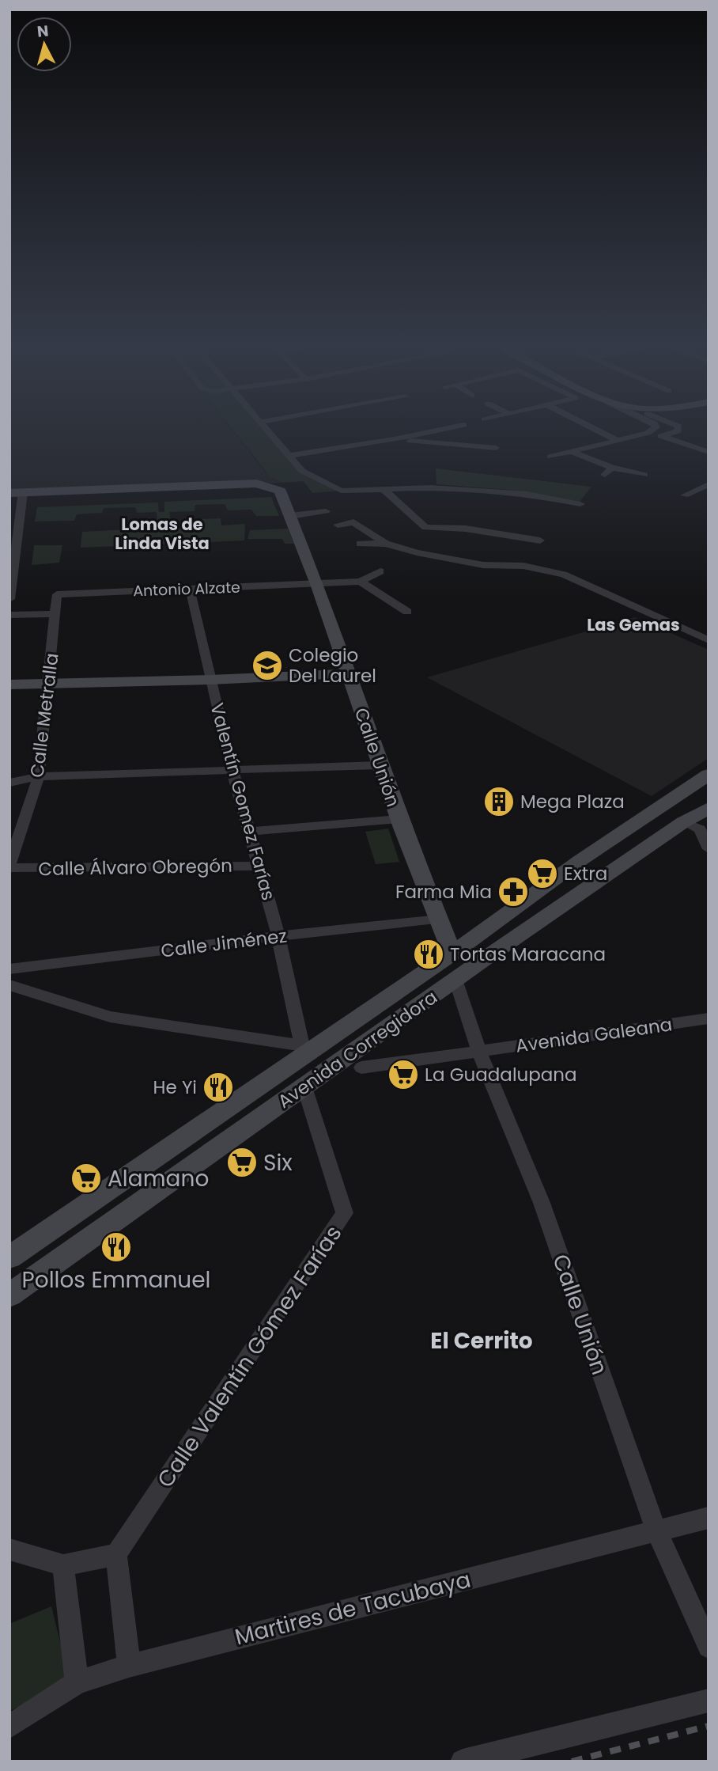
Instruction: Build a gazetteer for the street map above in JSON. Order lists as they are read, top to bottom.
{
  "streets": {
    "main road": ["Calle Unión", "Avenida Corregidora"],
    "street": [
      "Antonio Alzate",
      "Calle Metralla",
      "Valentín Gomez Farías",
      "Calle Álvaro Obregón",
      "Calle Jiménez",
      "Avenida Galeana",
      "Calle Valentín Gómez Farías",
      "Martires de Tacubaya"
    ]
  },
  "crossings": [
    ["Antonio Alzate", "Calle Metralla"],
    ["Antonio Alzate", "Calle Unión"],
    ["Antonio Alzate", "Valentín Gomez Farías"],
    ["Calle Metralla", "Calle Álvaro Obregón"],
    ["Calle Unión", "Calle Jiménez"],
    ["Calle Unión", "Avenida Galeana"],
    ["Calle Unión", "Avenida Corregidora"],
    ["Calle Unión", "Martires de Tacubaya"],
    ["Valentín Gomez Farías", "Calle Álvaro Obregón"],
    ["Valentín Gomez Farías", "Calle Jiménez"],
    ["Valentín Gomez Farías", "Avenida Corregidora"],
    ["Avenida Corregidora", "Calle Valentín Gómez Farías"]
  ],
  "districts": ["Lomas de Linda Vista", "Las Gemas", "El Cerrito"],
  "places": {
    "school or university": ["Colegio Del Laurel"],
    "building": ["Mega Plaza"],
    "supermarket": [
      "Extra",
      "La Guadalupana",
      "Six",
      "Alamano"
    ],
    "pharmacy": ["Farma Mia"],
    "restaurant": ["Tortas Maracana", "He Yi", "Pollos Emmanuel"]
  },
  "north": "top"
}
